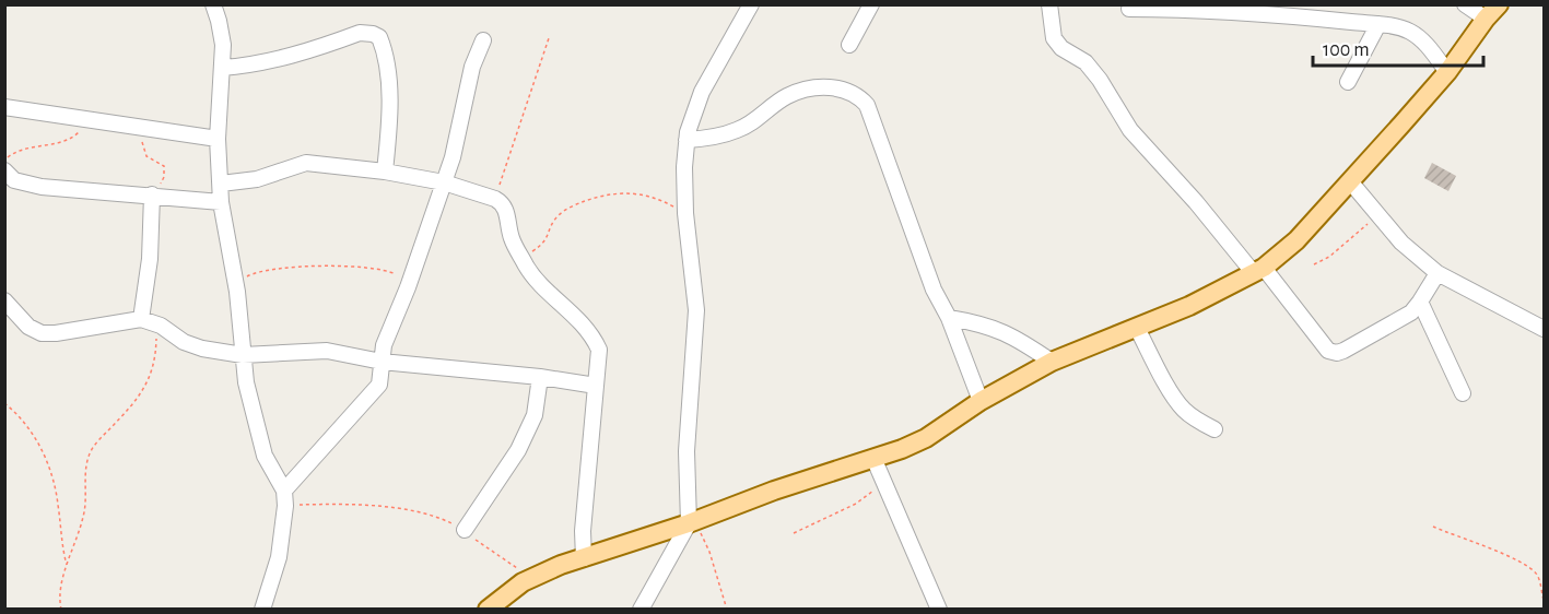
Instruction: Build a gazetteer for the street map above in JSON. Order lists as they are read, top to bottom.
{
  "scale_bar": "100 m"
}
